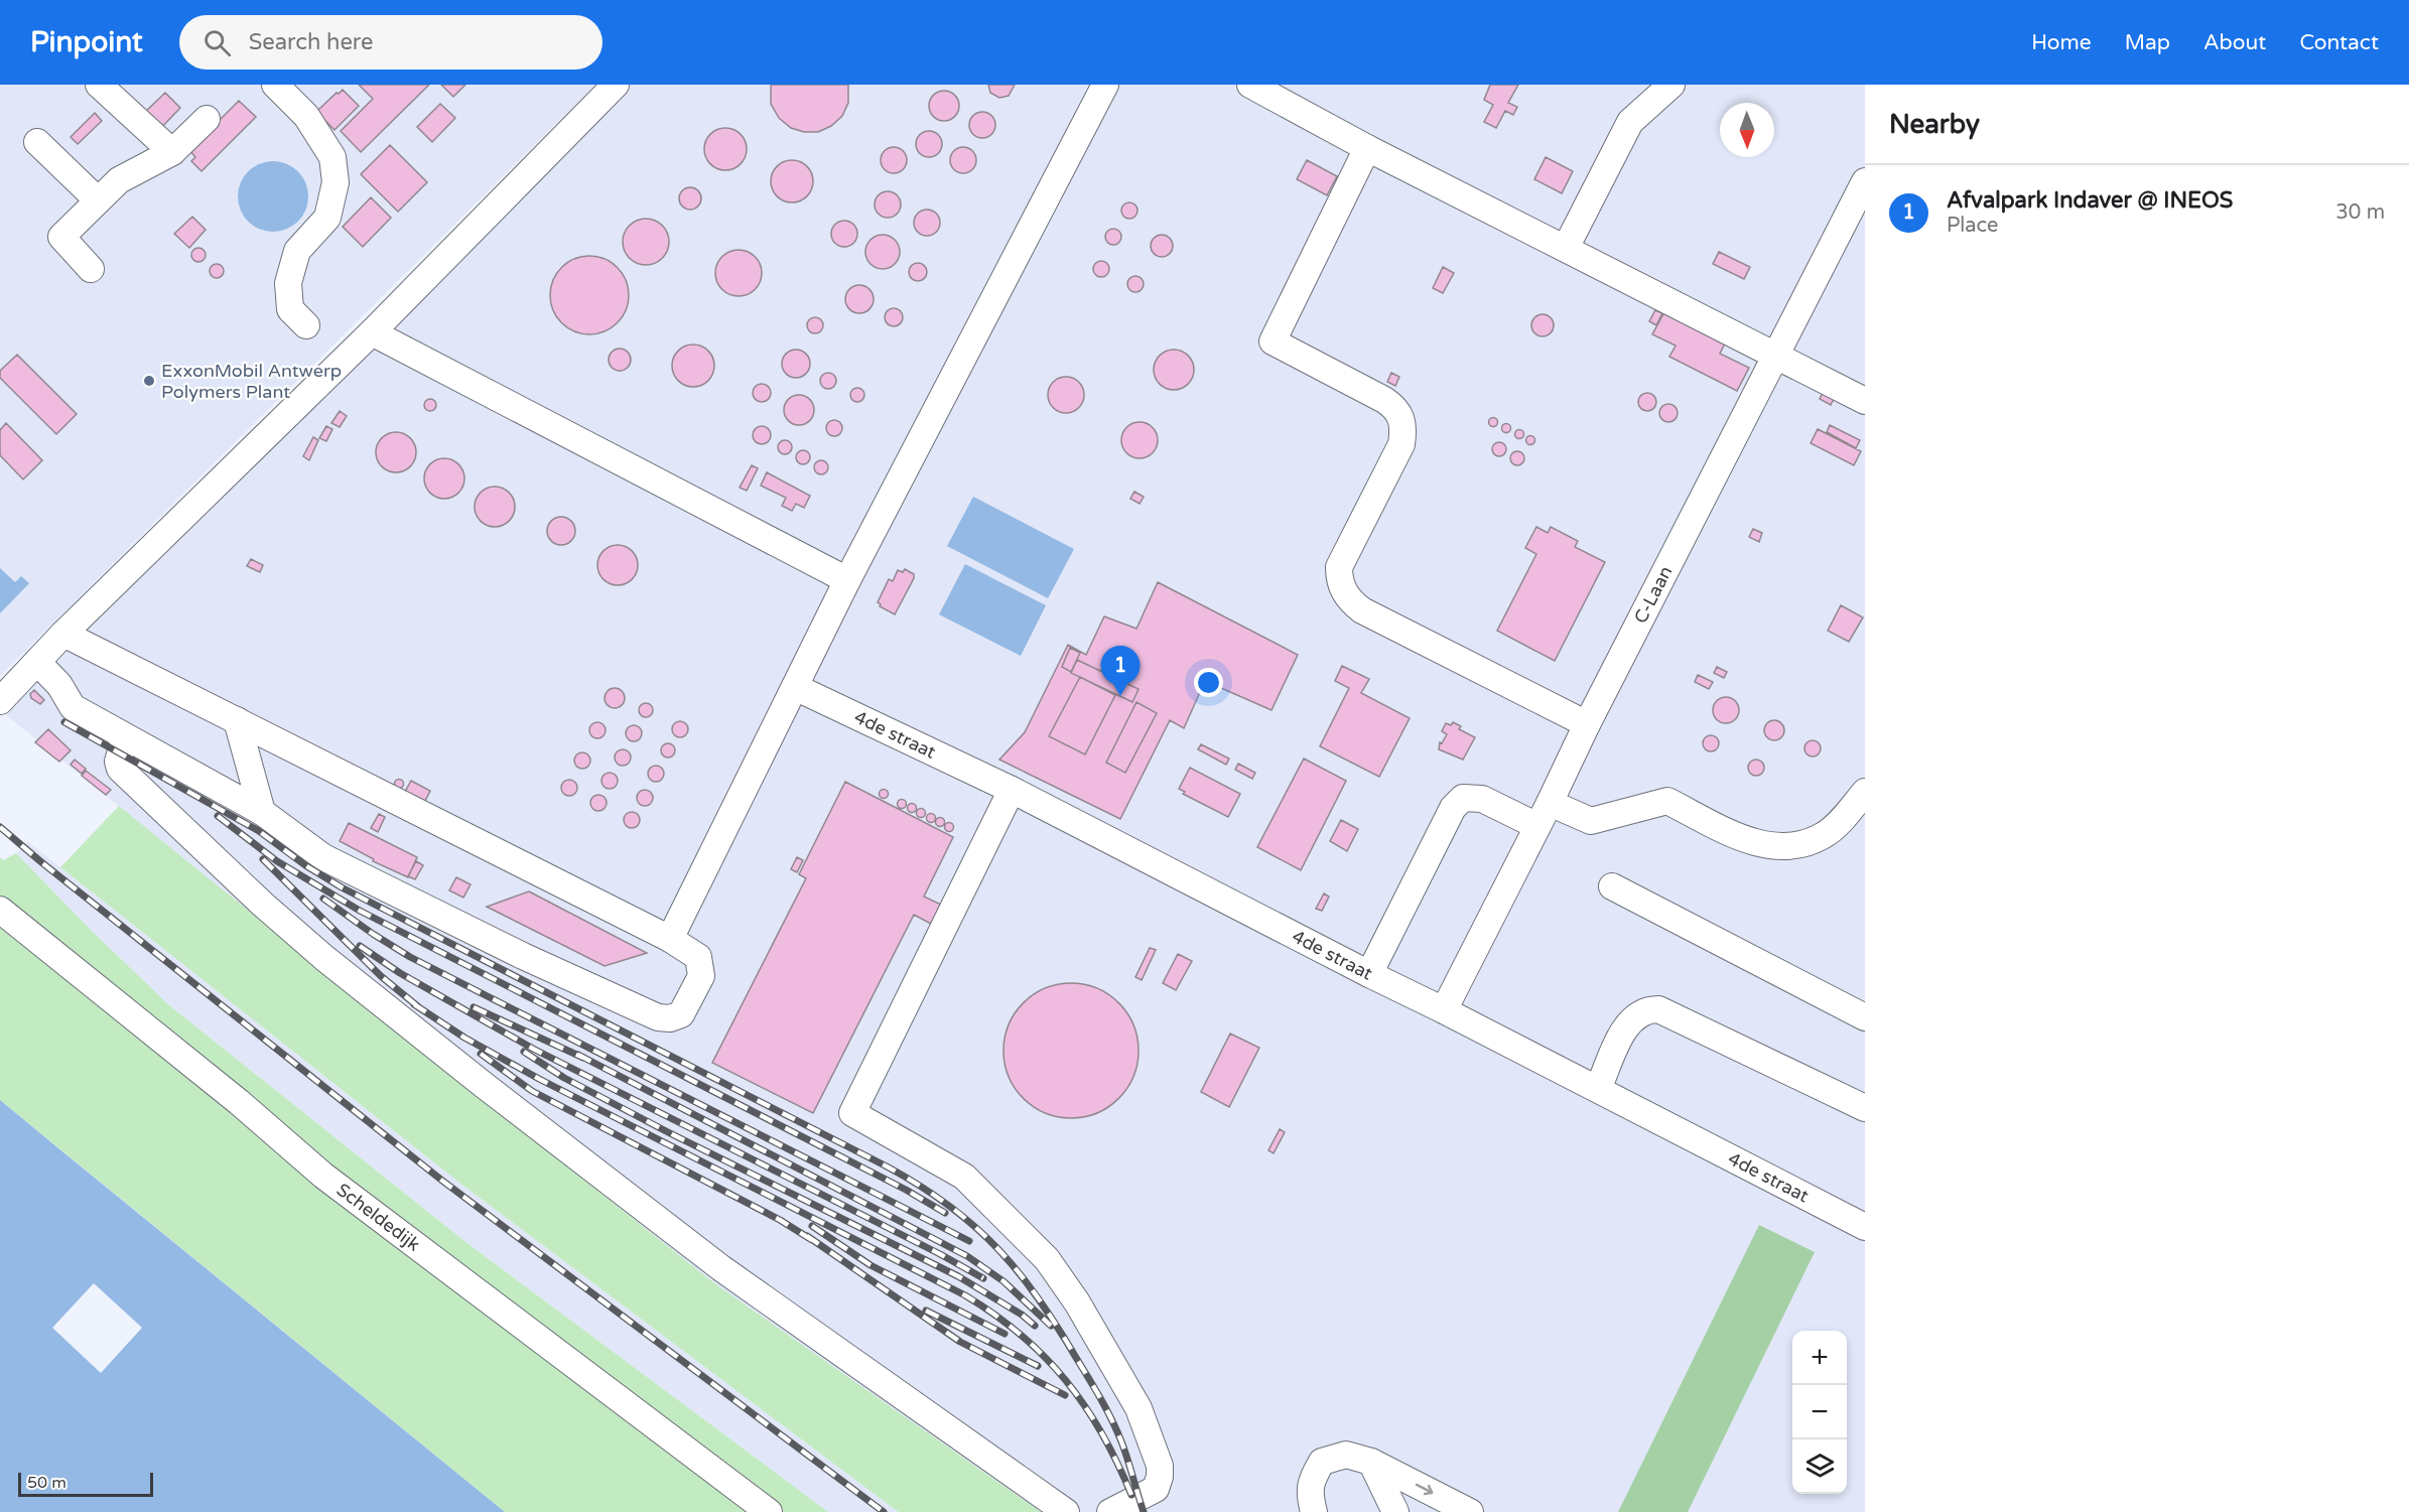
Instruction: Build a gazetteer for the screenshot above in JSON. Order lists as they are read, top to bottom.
{
  "streets": {
    "street": ["C-Laan", "4de straat", "Scheldedijk"]
  },
  "crossings": [
    ["C-Laan", "4de straat"]
  ],
  "places": ["ExxonMobil Antwerp Polymers Plant"],
  "scale_bar": "50 m",
  "north": "bottom",
  "page": {
    "header": "Pinpoint",
    "search": "Search here",
    "nav": [
      "Home",
      "Map",
      "About",
      "Contact"
    ],
    "heading": "Nearby",
    "list": [
      {
        "mark": "1",
        "name": "Afvalpark Indaver @ INEOS",
        "note": "Place",
        "value": "30 m"
      }
    ],
    "pins": "1",
    "map_buttons": ["+", "−"],
    "scale": "50 m"
  }
}
